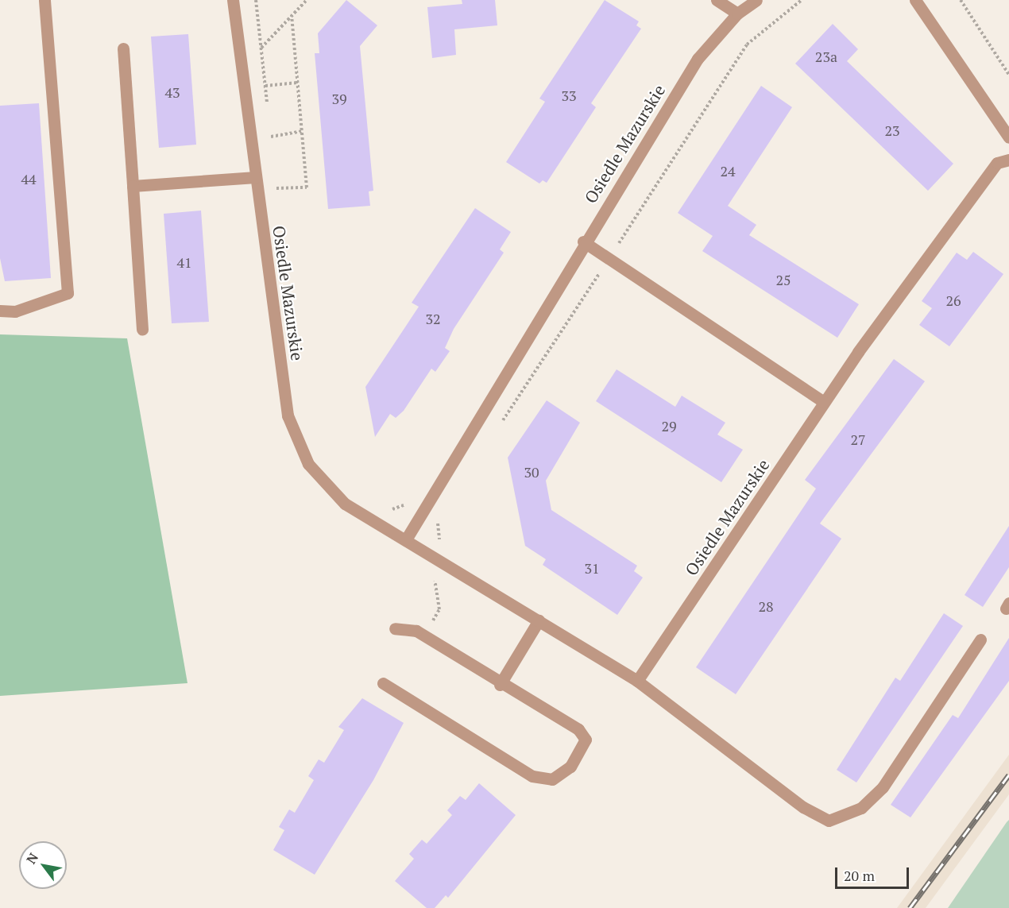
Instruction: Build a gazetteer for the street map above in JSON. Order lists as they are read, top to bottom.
{
  "streets": {
    "street": ["Osiedle Mazurskie"]
  },
  "house_numbers": [
    "23a",
    "43",
    "33",
    "39",
    "23",
    "24",
    "44",
    "41",
    "25",
    "26",
    "32",
    "29",
    "27",
    "30",
    "31",
    "28"
  ],
  "scale_bar": "20 m",
  "north": "top left"
}
